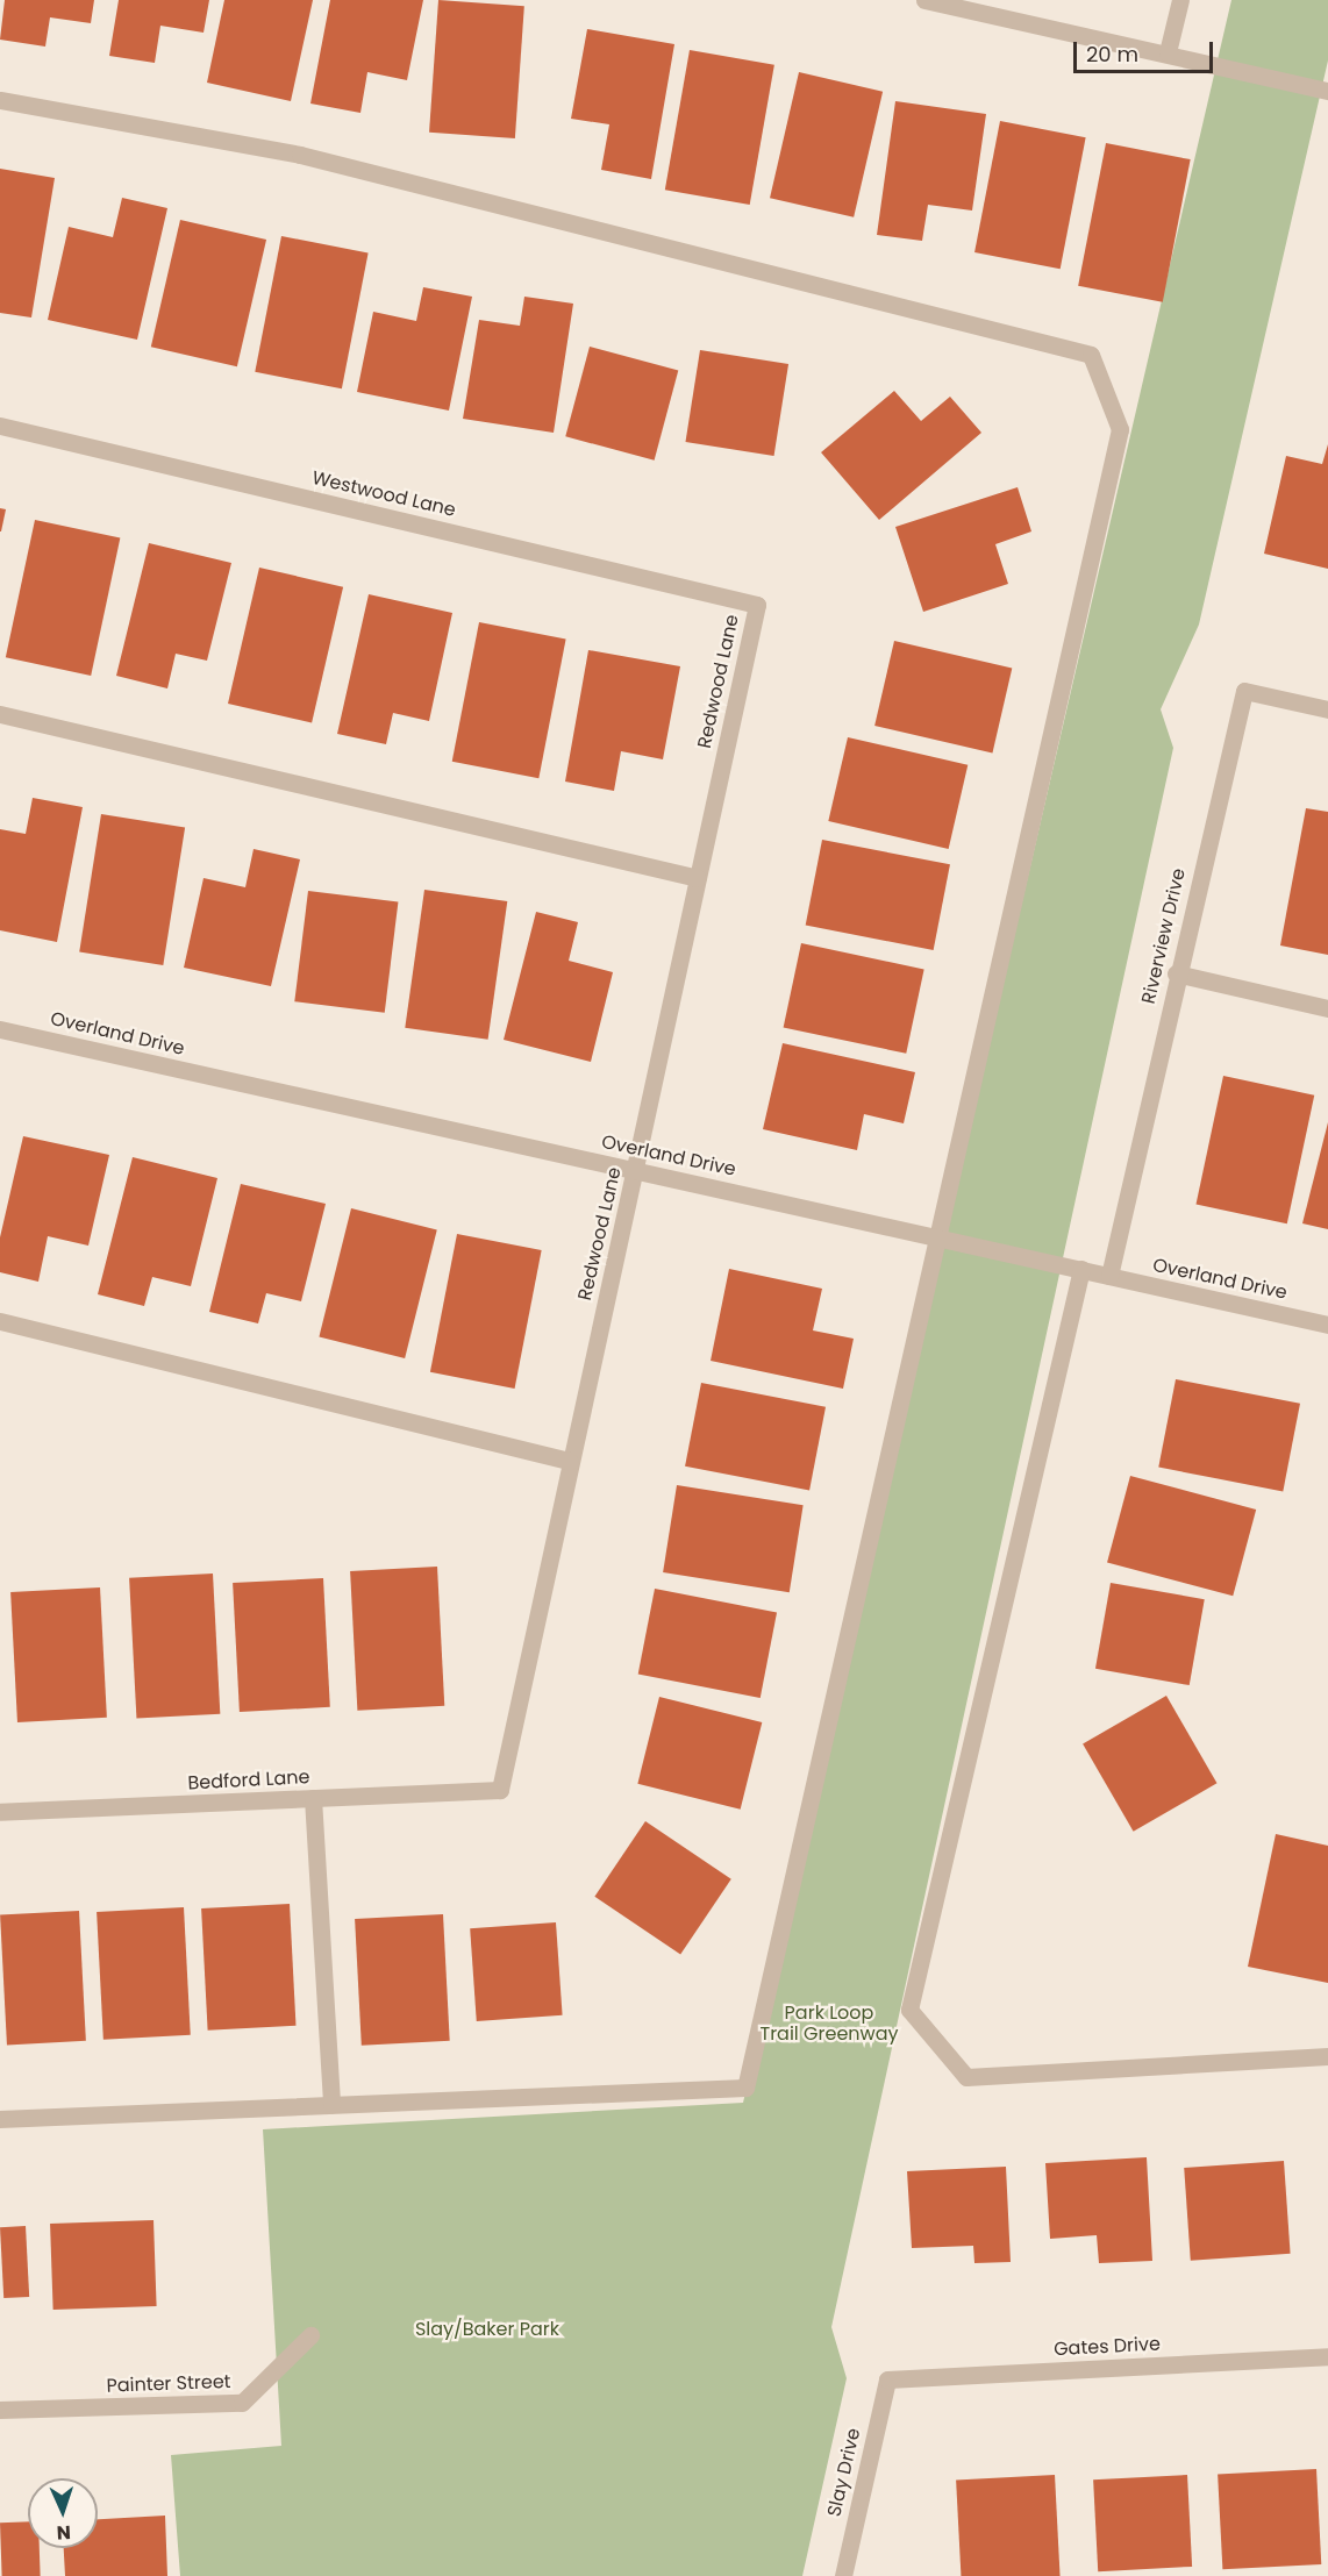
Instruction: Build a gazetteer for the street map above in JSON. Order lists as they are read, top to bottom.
{
  "streets": {
    "street": [
      "Westwood Lane",
      "Redwood Lane",
      "Riverview Drive",
      "Overland Drive",
      "Bedford Lane",
      "Gates Drive",
      "Painter Street",
      "Slay Drive"
    ]
  },
  "crossings": [
    ["Westwood Lane", "Redwood Lane"],
    ["Redwood Lane", "Overland Drive"],
    ["Redwood Lane", "Bedford Lane"],
    ["Riverview Drive", "Overland Drive"],
    ["Gates Drive", "Slay Drive"]
  ],
  "parks": ["Park Loop Trail Greenway", "Slay/Baker Park"],
  "scale_bar": "20 m",
  "north": "bottom"
}
